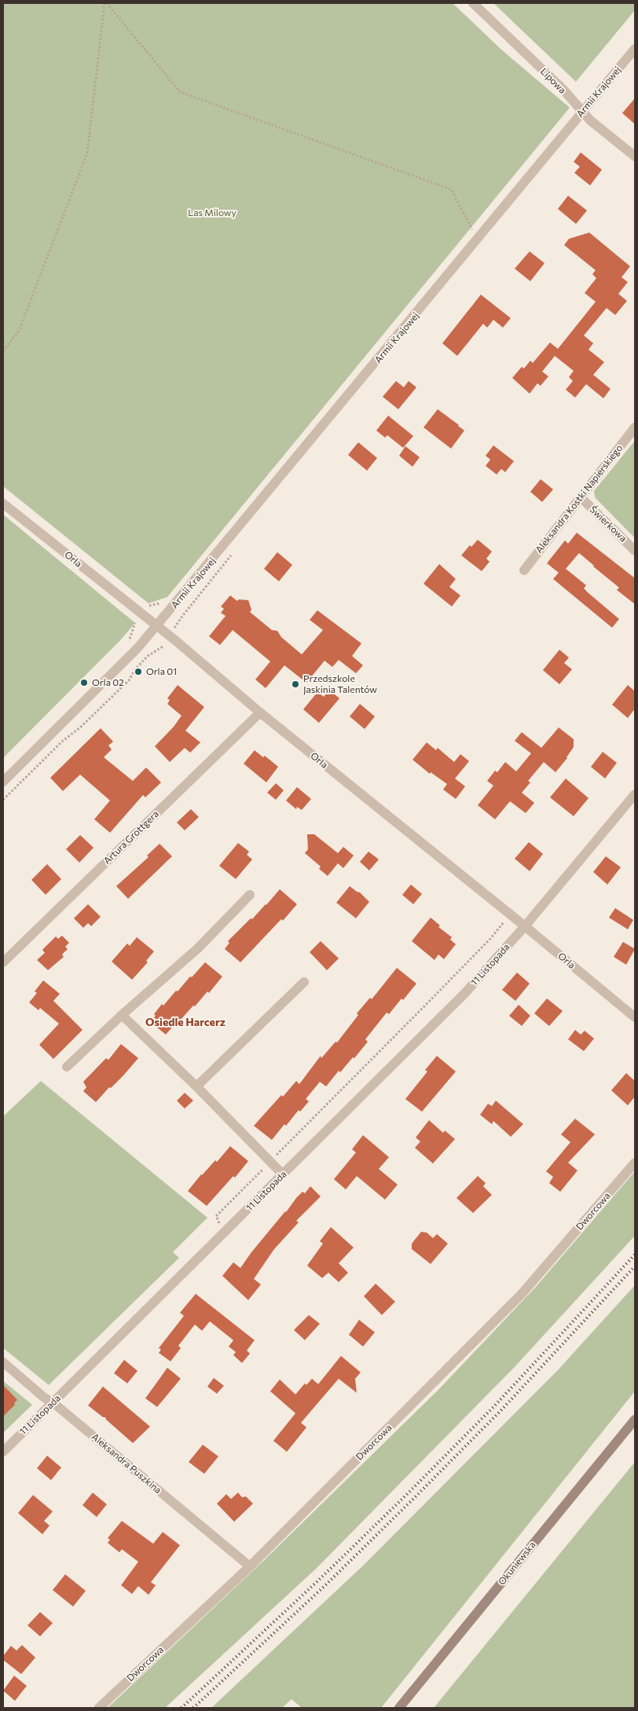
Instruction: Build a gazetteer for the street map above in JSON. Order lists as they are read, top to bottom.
{
  "streets": {
    "main road": ["Okuniewska"],
    "street": [
      "Lipowa",
      "Armii Krajowej",
      "Aleksandra Kostki Napierskiego",
      "Świerkowa",
      "Orla",
      "Artura Grottgera",
      "11 Listopada",
      "Dworcowa",
      "Aleksandra Puszkina"
    ]
  },
  "crossings": [
    ["Lipowa", "Armii Krajowej"],
    ["Armii Krajowej", "Orla"],
    ["Aleksandra Kostki Napierskiego", "Świerkowa"],
    ["Orla", "Artura Grottgera"],
    ["Orla", "11 Listopada"],
    ["11 Listopada", "Aleksandra Puszkina"],
    ["Dworcowa", "Aleksandra Puszkina"]
  ],
  "districts": ["Osiedle Harcerz"],
  "parks": ["Las Milowy"],
  "places": ["Orla 01", "Orla 02", "Przedszkole Jaskinia Talentów"]
}
